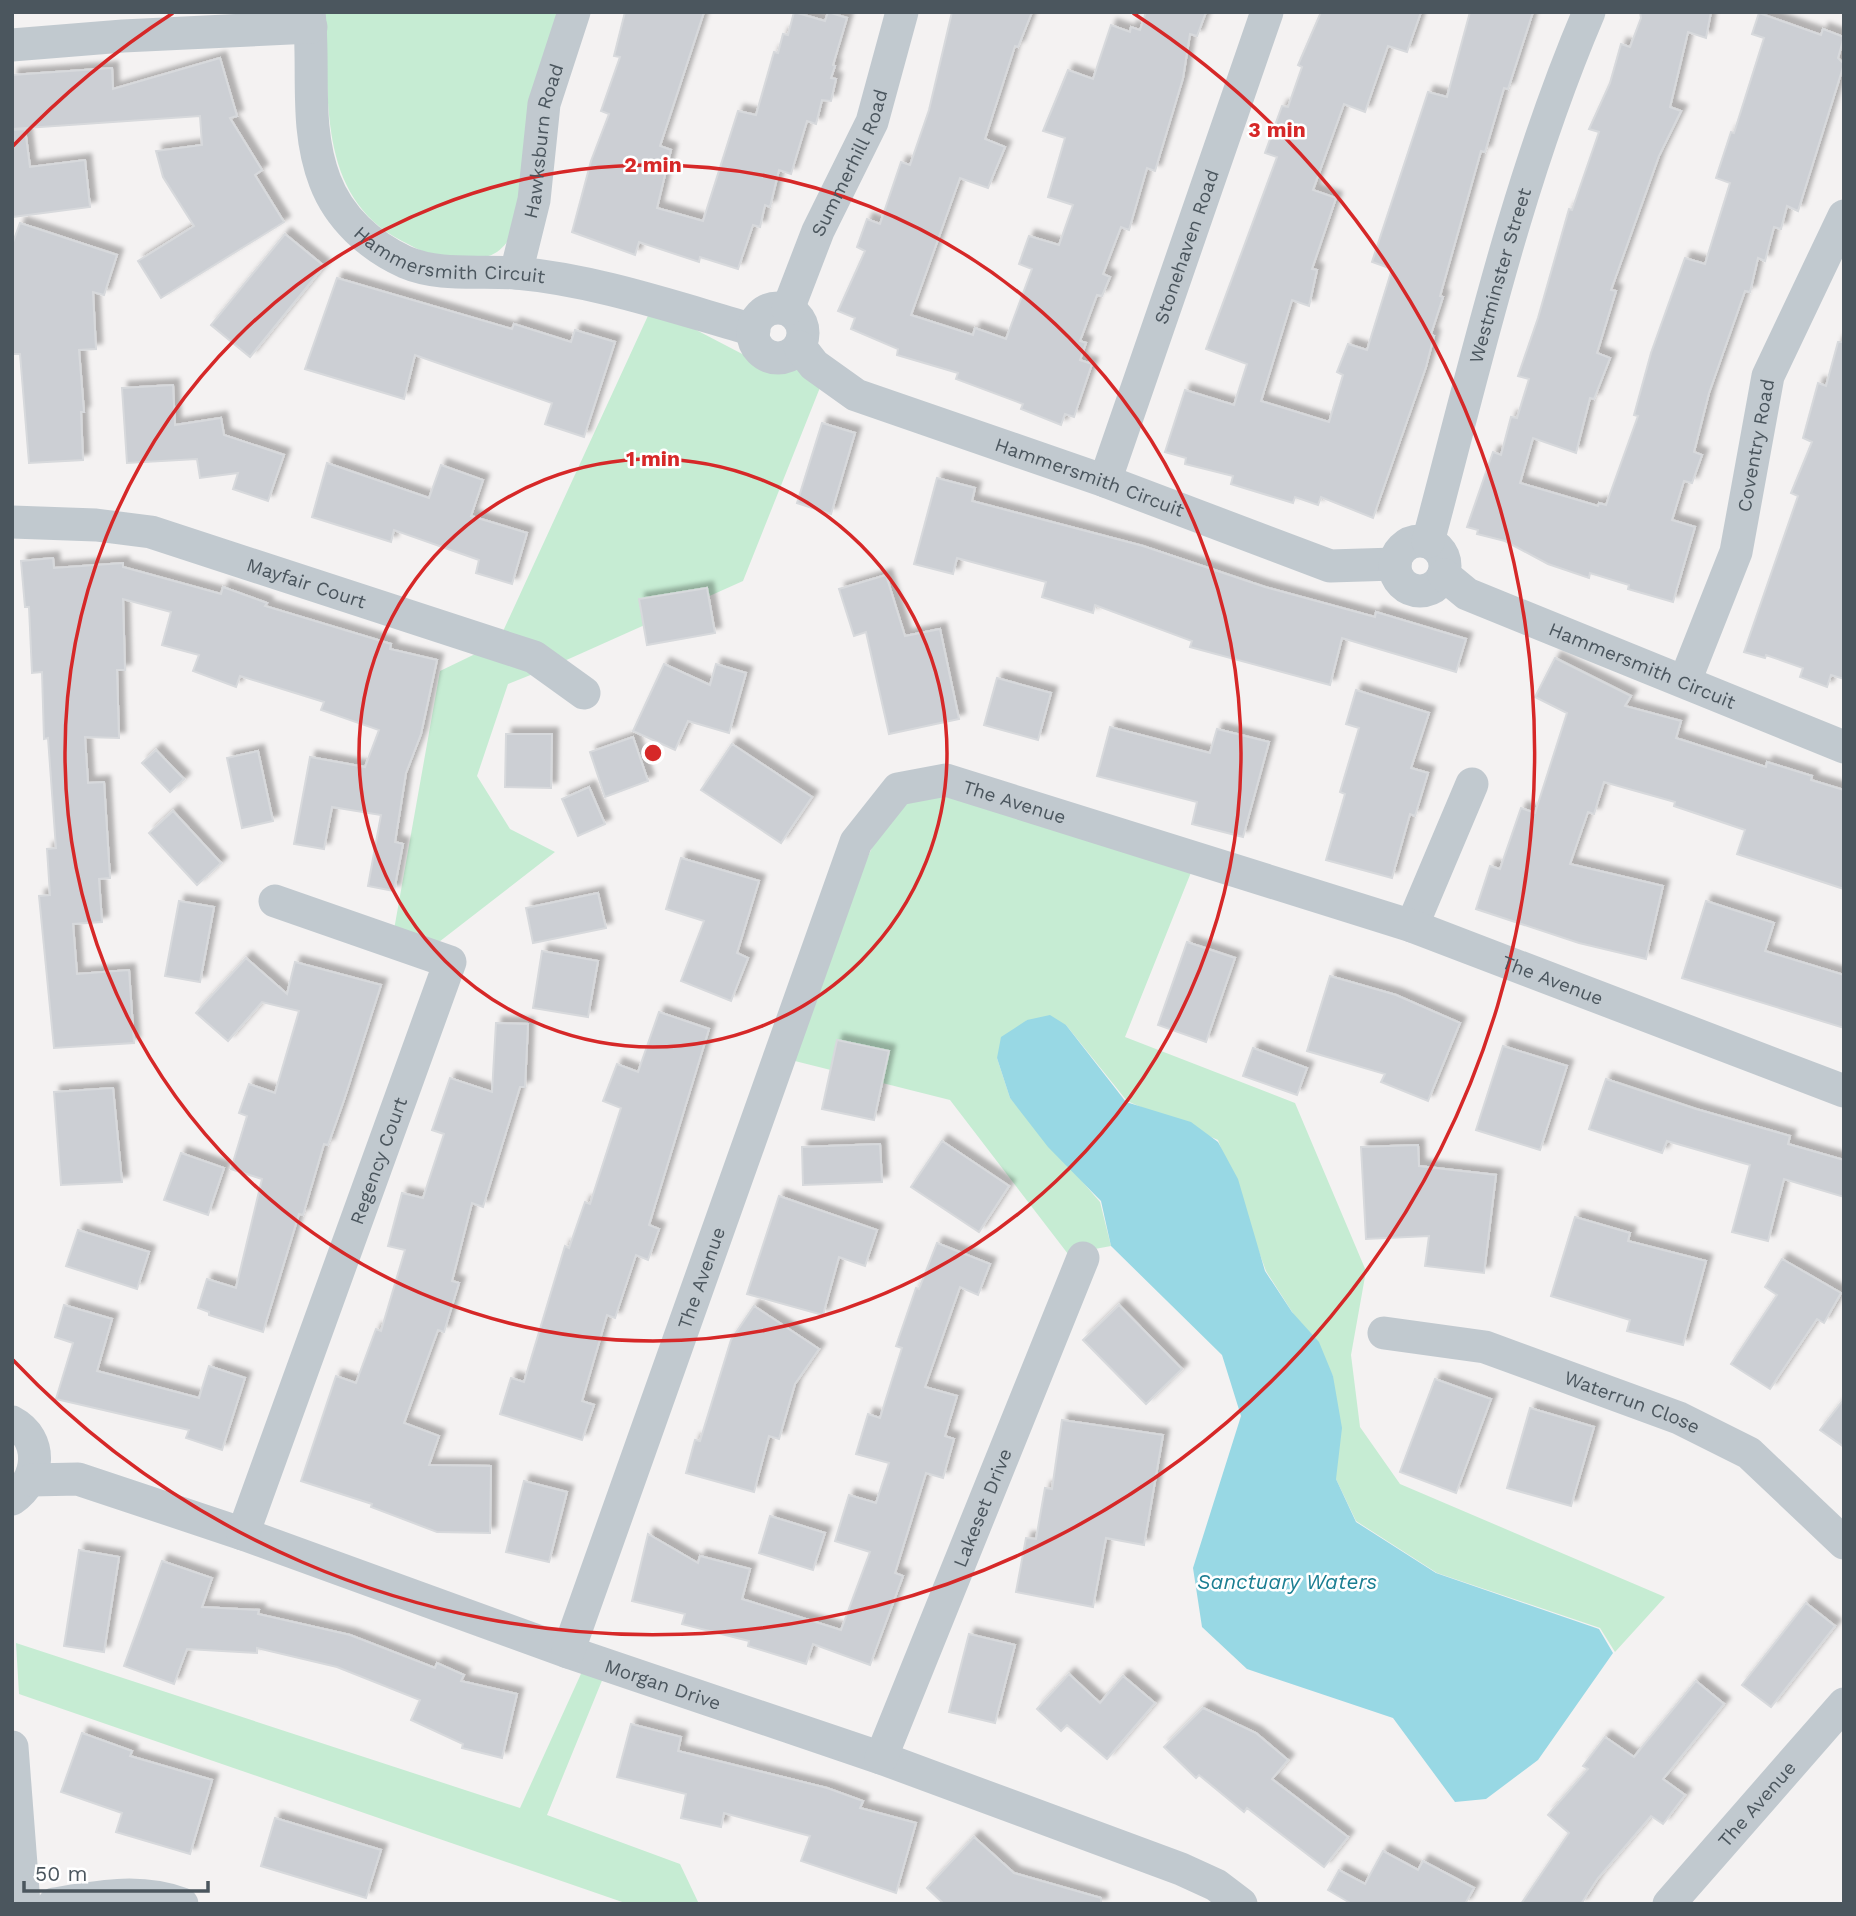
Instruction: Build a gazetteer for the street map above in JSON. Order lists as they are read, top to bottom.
{
  "streets": {
    "street": [
      "Hawksburn Road",
      "Summerhill Road",
      "Stonehaven Road",
      "Hammersmith Circuit",
      "Westminster Street",
      "Coventry Road",
      "Mayfair Court",
      "The Avenue",
      "Regency Court",
      "Waterrun Close",
      "Lakeset Drive",
      "Morgan Drive"
    ]
  },
  "crossings": [
    ["Hawksburn Road", "Hammersmith Circuit"],
    ["Summerhill Road", "Hammersmith Circuit"],
    ["Stonehaven Road", "Hammersmith Circuit"],
    ["Hammersmith Circuit", "Westminster Street"],
    ["Hammersmith Circuit", "Coventry Road"],
    ["The Avenue", "Morgan Drive"],
    ["Regency Court", "Morgan Drive"],
    ["Lakeset Drive", "Morgan Drive"]
  ],
  "water": ["Sanctuary Waters"],
  "scale_bar": "50 m",
  "rings": ["3 min", "2 min", "1 min"]
}
